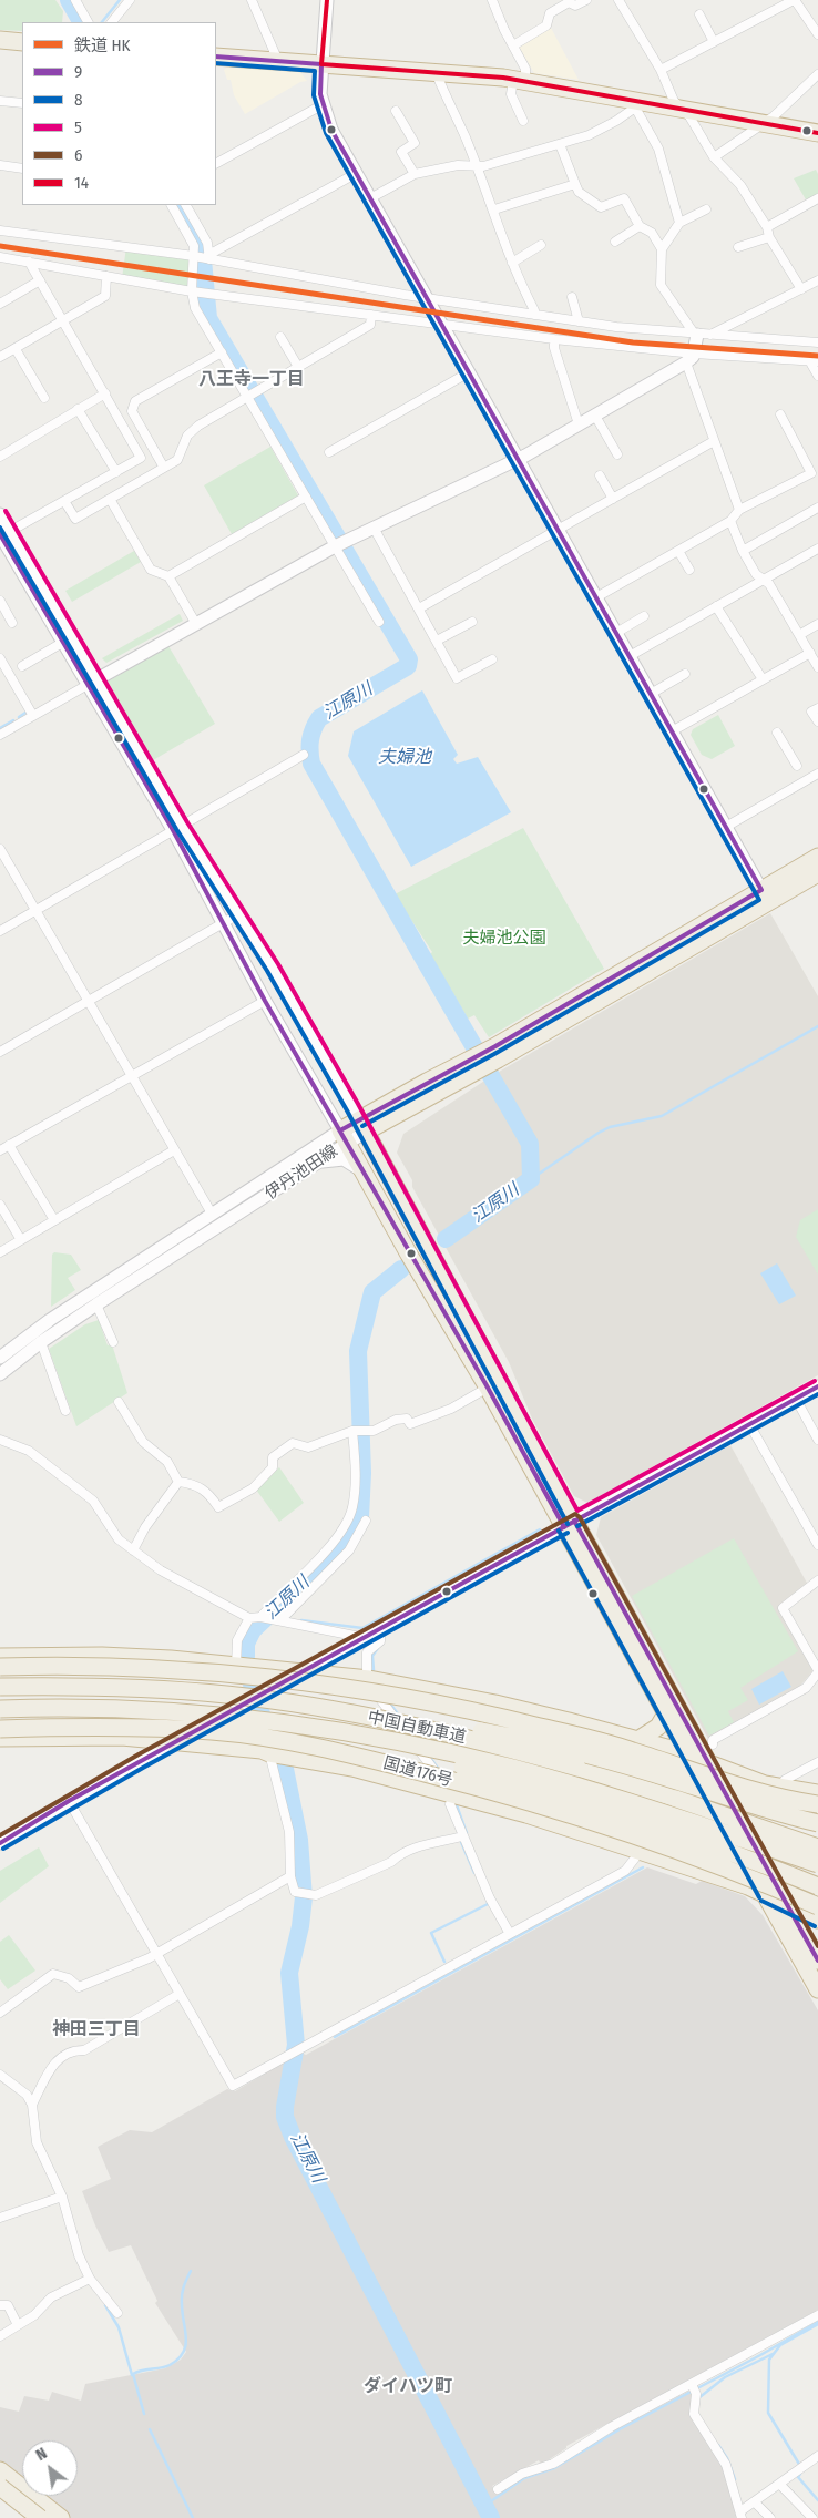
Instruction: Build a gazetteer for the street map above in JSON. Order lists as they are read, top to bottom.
{
  "streets": {
    "highway": ["中国自動車道", "国道176号"],
    "street": ["伊丹池田線"]
  },
  "districts": ["八王寺一丁目", "神田三丁目", "ダイハツ町"],
  "water": ["江原川", "夫婦池"],
  "parks": ["夫婦池公園"],
  "lines": [
    "transit line 14",
    "transit line 9",
    "transit line 8",
    "rail line HK",
    "transit line 5",
    "transit line 6"
  ],
  "legend": [
    "鉄道 HK",
    "9",
    "8",
    "5",
    "6",
    "14"
  ],
  "north": "top left"
}
